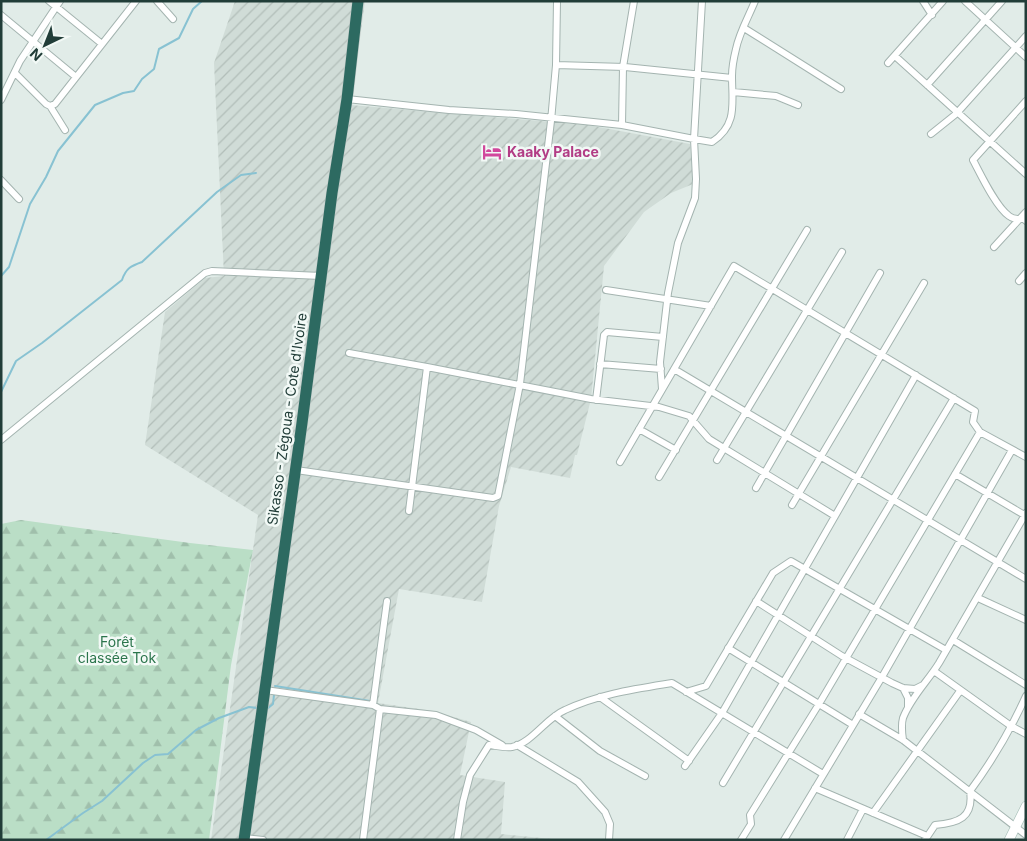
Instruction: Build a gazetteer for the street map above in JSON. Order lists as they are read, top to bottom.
{
  "streets": {
    "highway": ["Sikasso - Zégoua - Cote d'Ivoire"]
  },
  "parks": ["Forêt classée Tok"],
  "places": {
    "hotel": ["Kaaky Palace"]
  },
  "north": "bottom left"
}
